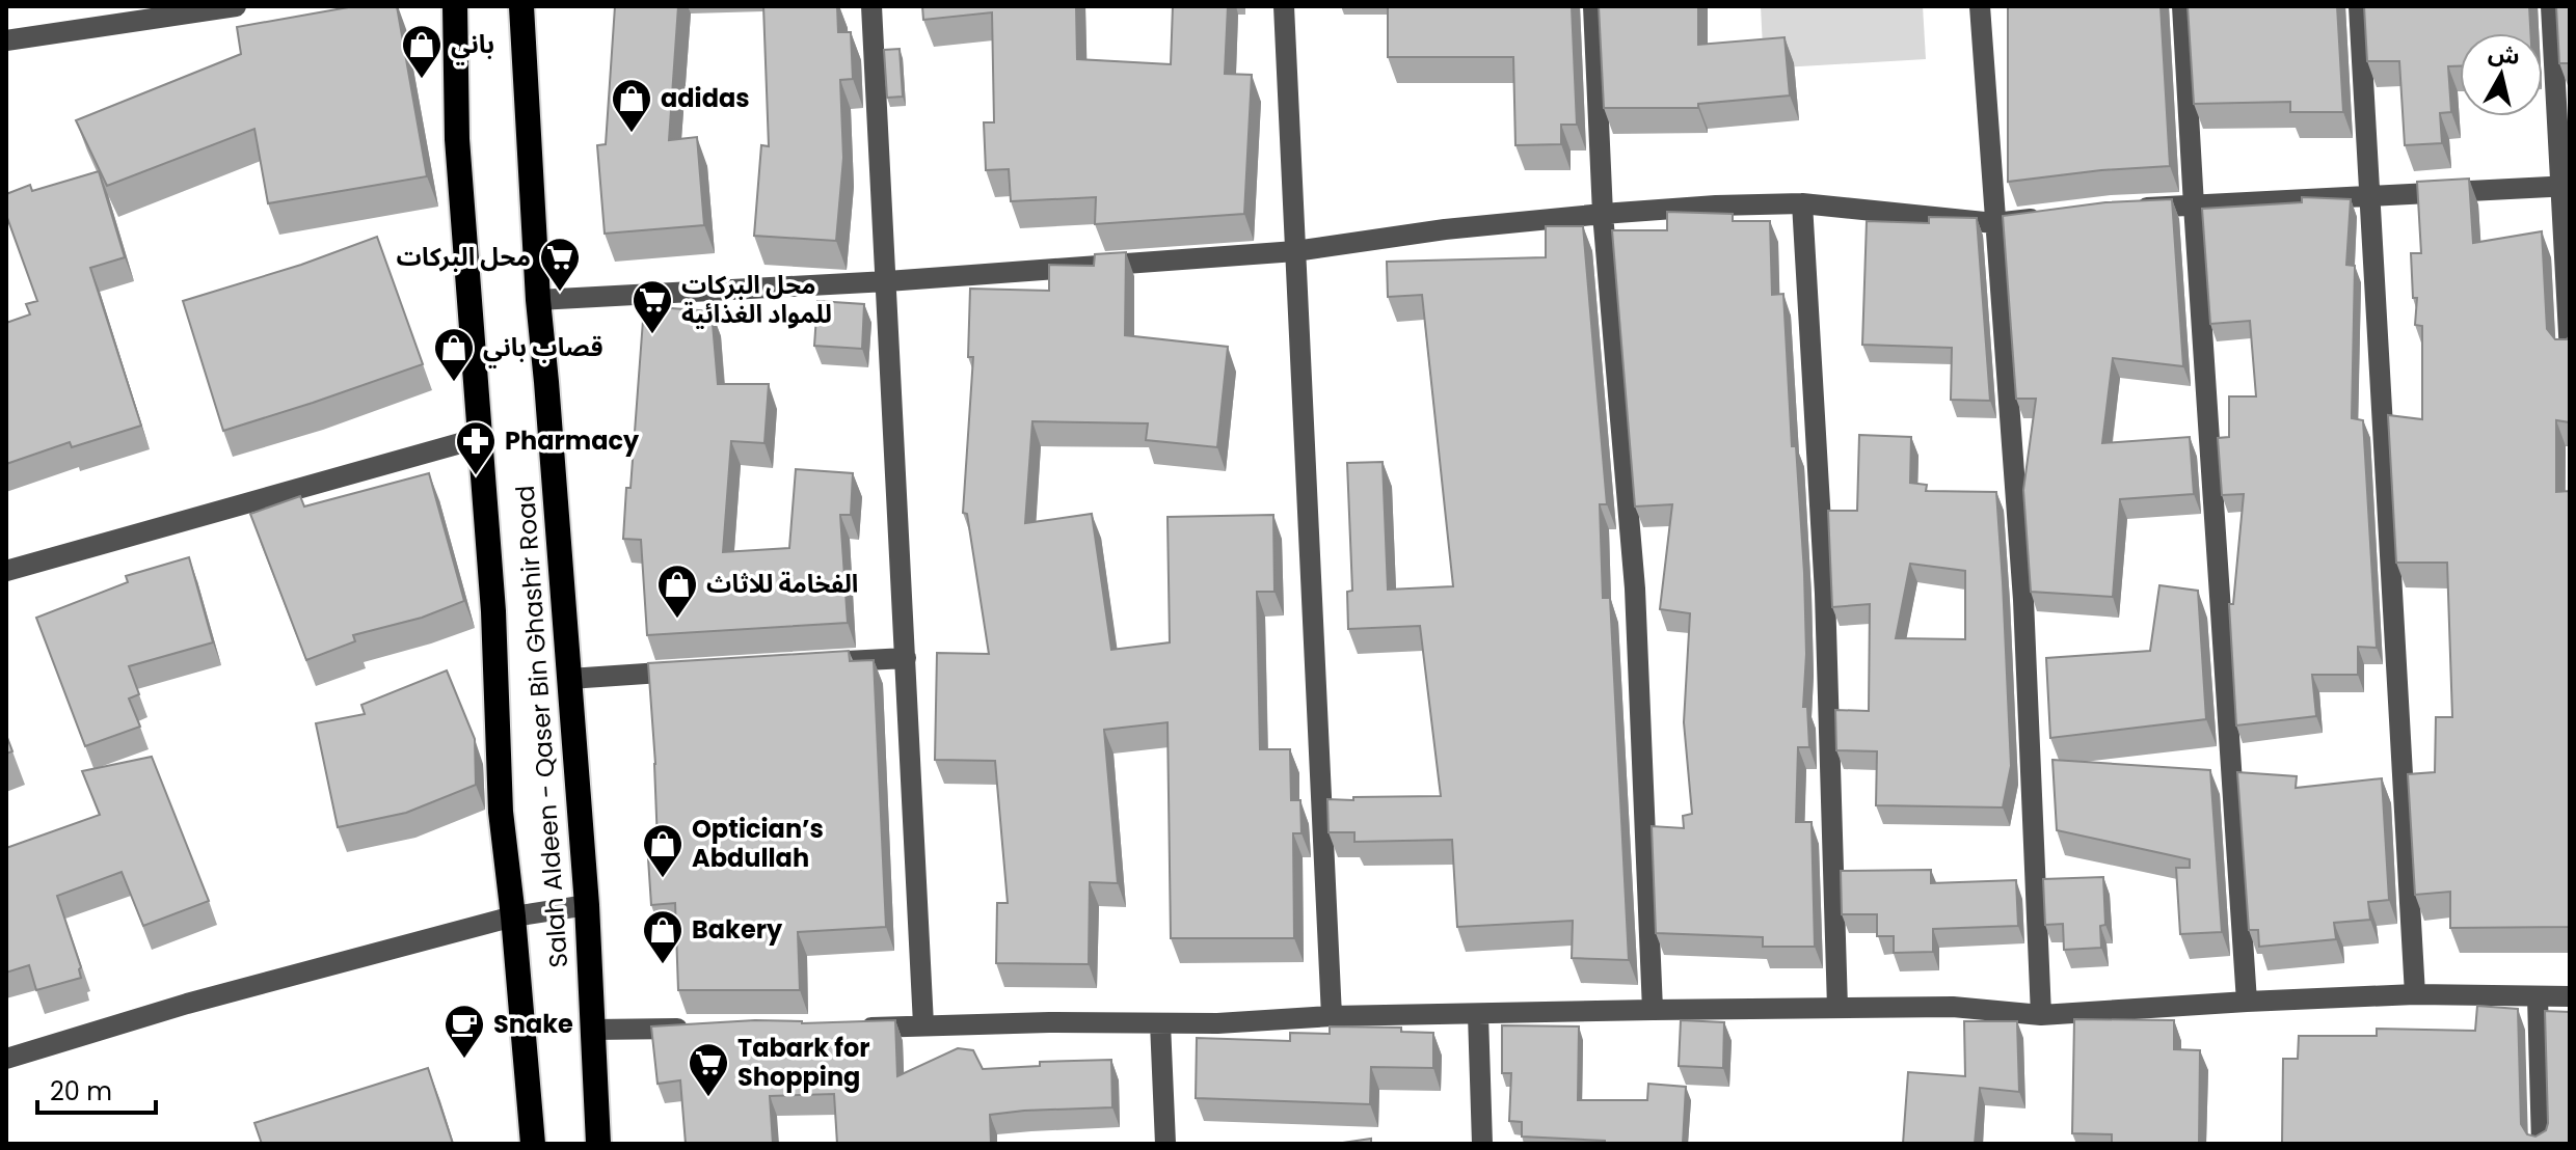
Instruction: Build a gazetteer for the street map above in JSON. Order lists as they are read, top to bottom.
{
  "streets": {
    "highway": ["Salah Aldeen - Qaser Bin Ghashir Road"]
  },
  "places": {
    "shop": [
      "باني",
      "adidas",
      "قصاب باني",
      "الفخامة للاثاث",
      "Optician’s Abdullah",
      "Bakery"
    ],
    "supermarket": ["محل البركات", "محل البركات للمواد الغذائية", "Tabark for Shopping"],
    "pharmacy": ["Pharmacy"],
    "cafe": ["Snake"]
  },
  "scale_bar": "20 m",
  "north": "top"
}
